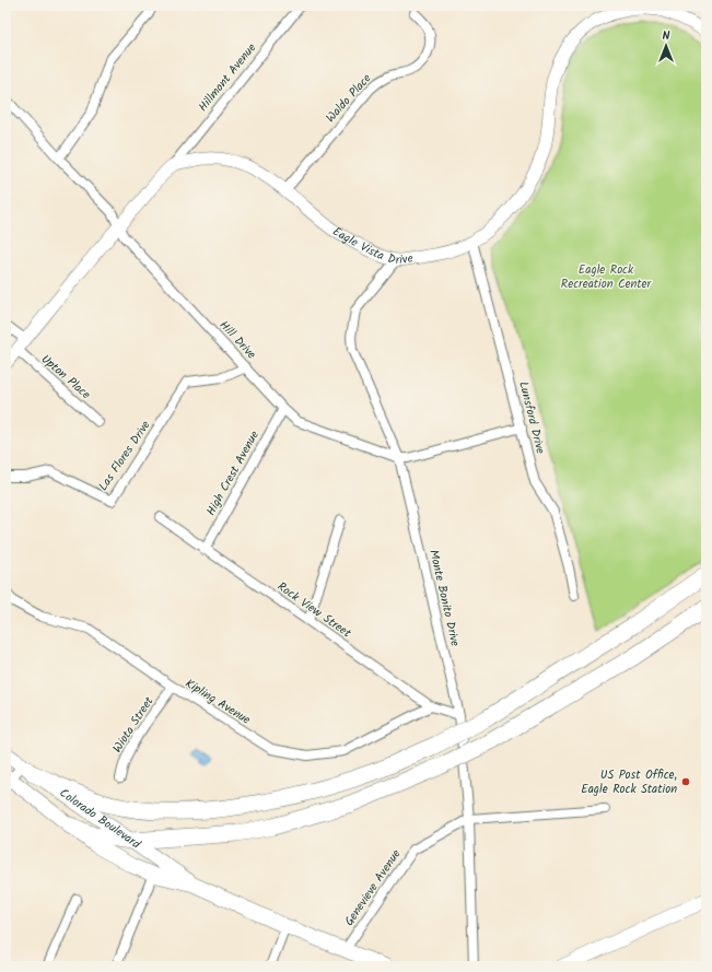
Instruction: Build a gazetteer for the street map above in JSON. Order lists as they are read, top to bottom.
{
  "streets": {
    "main road": ["Colorado Boulevard"],
    "street": [
      "Hillmont Avenue",
      "Waldo Place",
      "Eagle Vista Drive",
      "Hill Drive",
      "Upton Place",
      "Lunsford Drive",
      "Las Flores Drive",
      "High Crest Avenue",
      "Monte Bonito Drive",
      "Rock View Street",
      "Kipling Avenue",
      "Wiota Street",
      "Genevieve Avenue"
    ]
  },
  "crossings": [
    ["Hillmont Avenue", "Eagle Vista Drive"],
    ["Waldo Place", "Eagle Vista Drive"],
    ["Eagle Vista Drive", "Lunsford Drive"],
    ["Eagle Vista Drive", "Monte Bonito Drive"],
    ["Hill Drive", "Lunsford Drive"],
    ["Hill Drive", "Las Flores Drive"],
    ["Hill Drive", "High Crest Avenue"],
    ["Hill Drive", "Monte Bonito Drive"],
    ["High Crest Avenue", "Rock View Street"],
    ["Monte Bonito Drive", "Rock View Street"],
    ["Monte Bonito Drive", "Genevieve Avenue"],
    ["Rock View Street", "Kipling Avenue"],
    ["Kipling Avenue", "Wiota Street"],
    ["Colorado Boulevard", "Genevieve Avenue"]
  ],
  "parks": ["Eagle Rock Recreation Center"],
  "places": ["US Post Office, Eagle Rock Station"],
  "north": "top"
}
